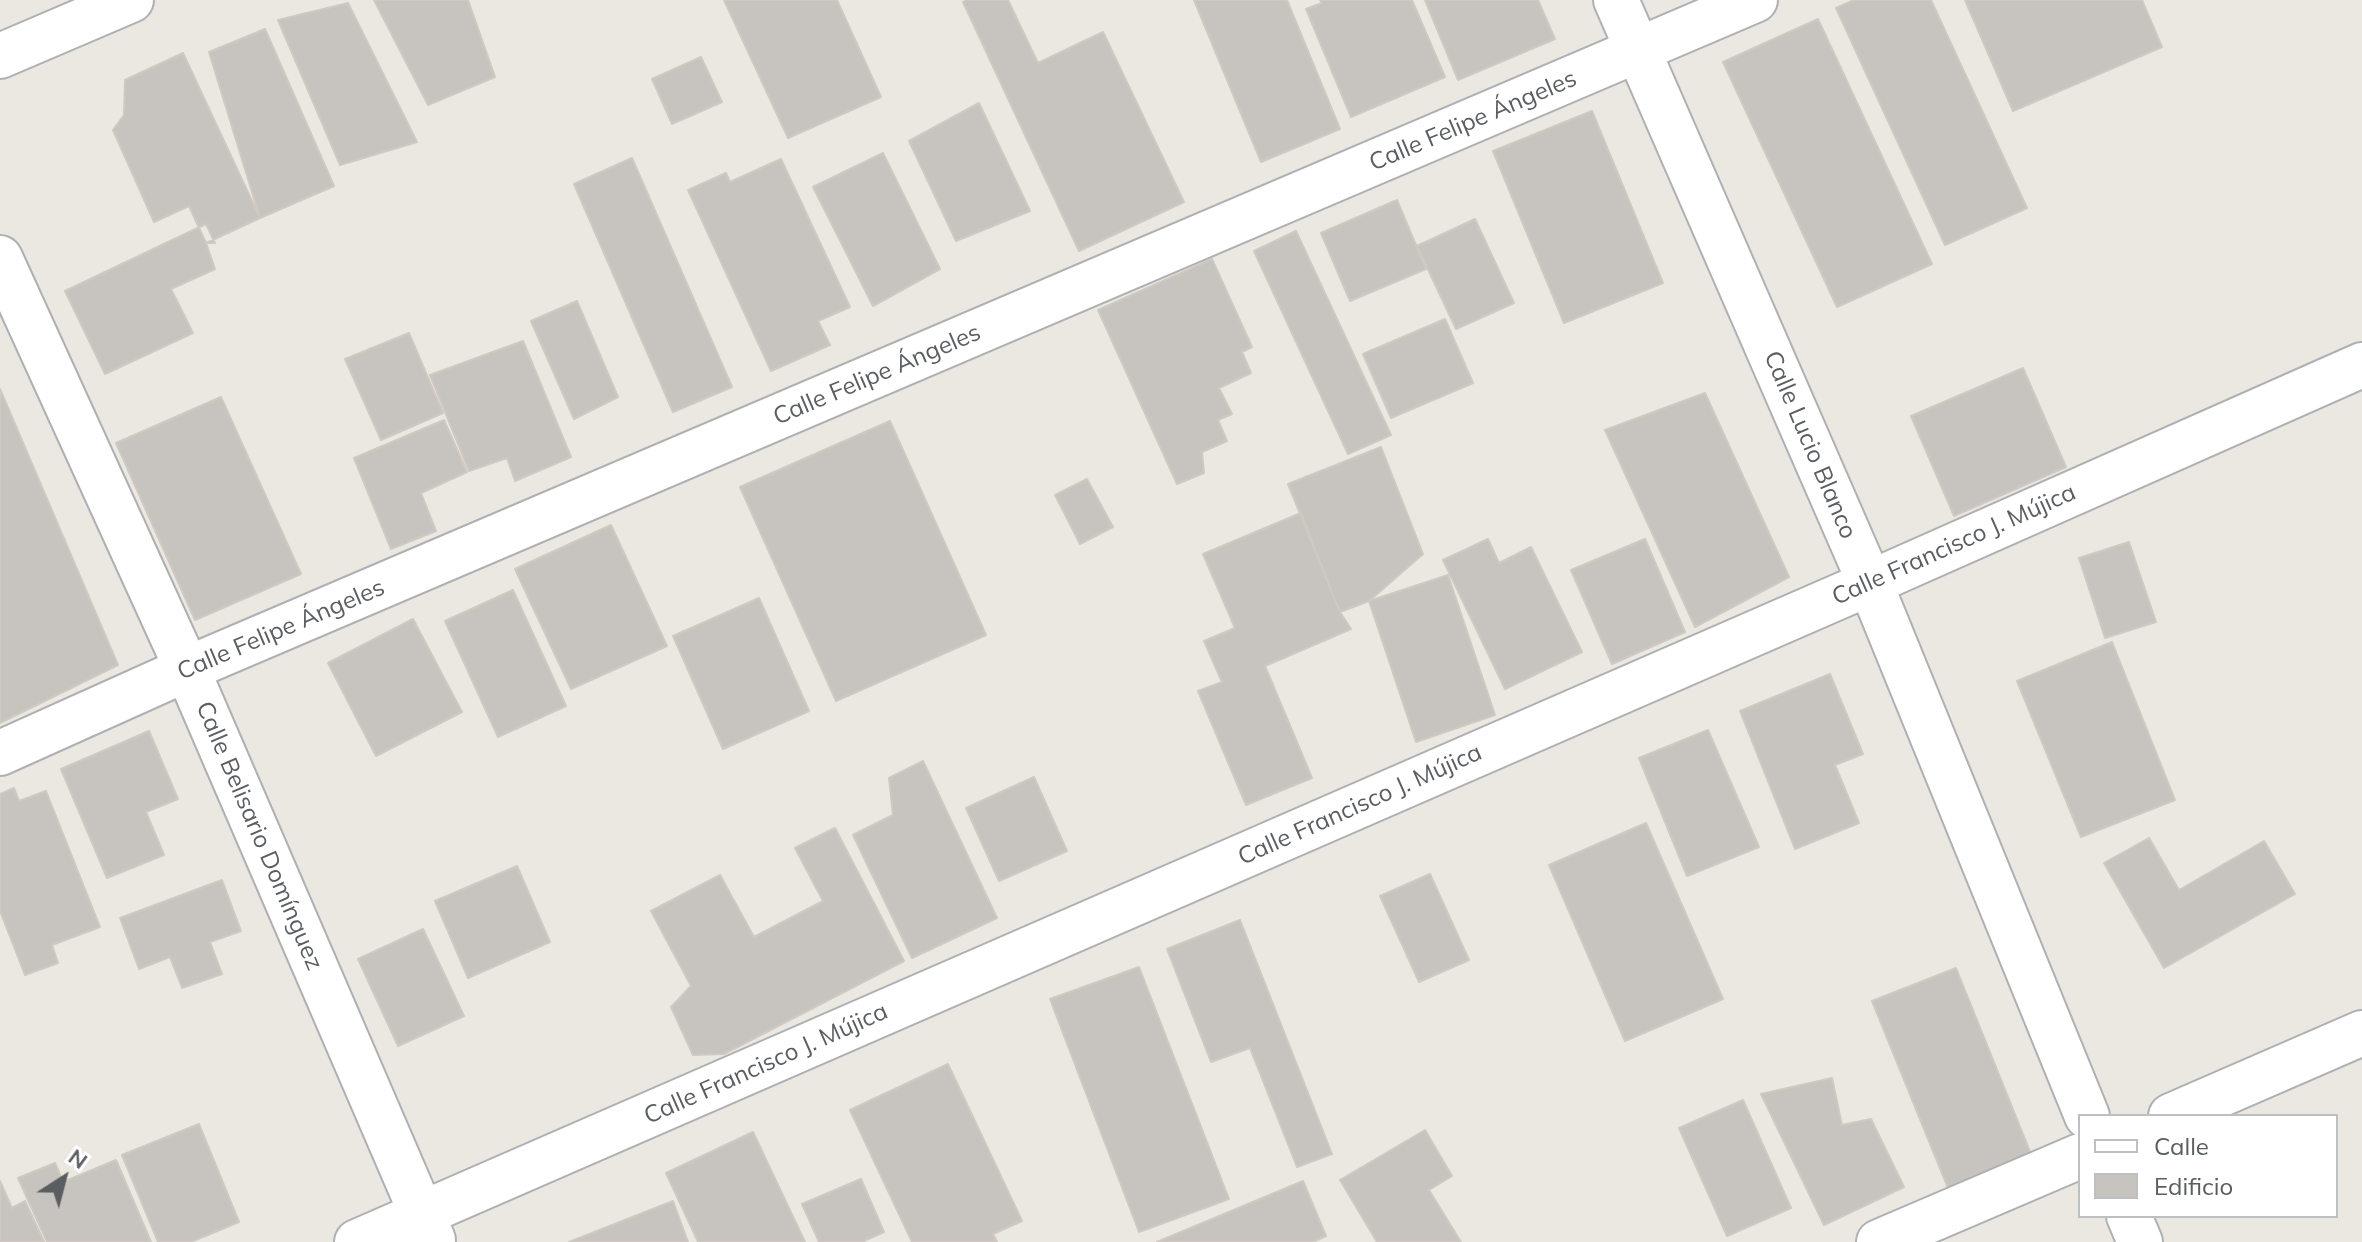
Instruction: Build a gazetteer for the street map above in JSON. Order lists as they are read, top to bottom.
{
  "streets": {
    "street": [
      "Calle Felipe Ángeles",
      "Calle Lucio Blanco",
      "Calle Francisco J. Mújica",
      "Calle Belisario Domínguez"
    ]
  },
  "crossings": [
    ["Calle Felipe Ángeles", "Calle Lucio Blanco"],
    ["Calle Felipe Ángeles", "Calle Belisario Domínguez"],
    ["Calle Lucio Blanco", "Calle Francisco J. Mújica"],
    ["Calle Francisco J. Mújica", "Calle Belisario Domínguez"]
  ],
  "legend": ["Calle", "Edificio"],
  "north": "top right"
}
